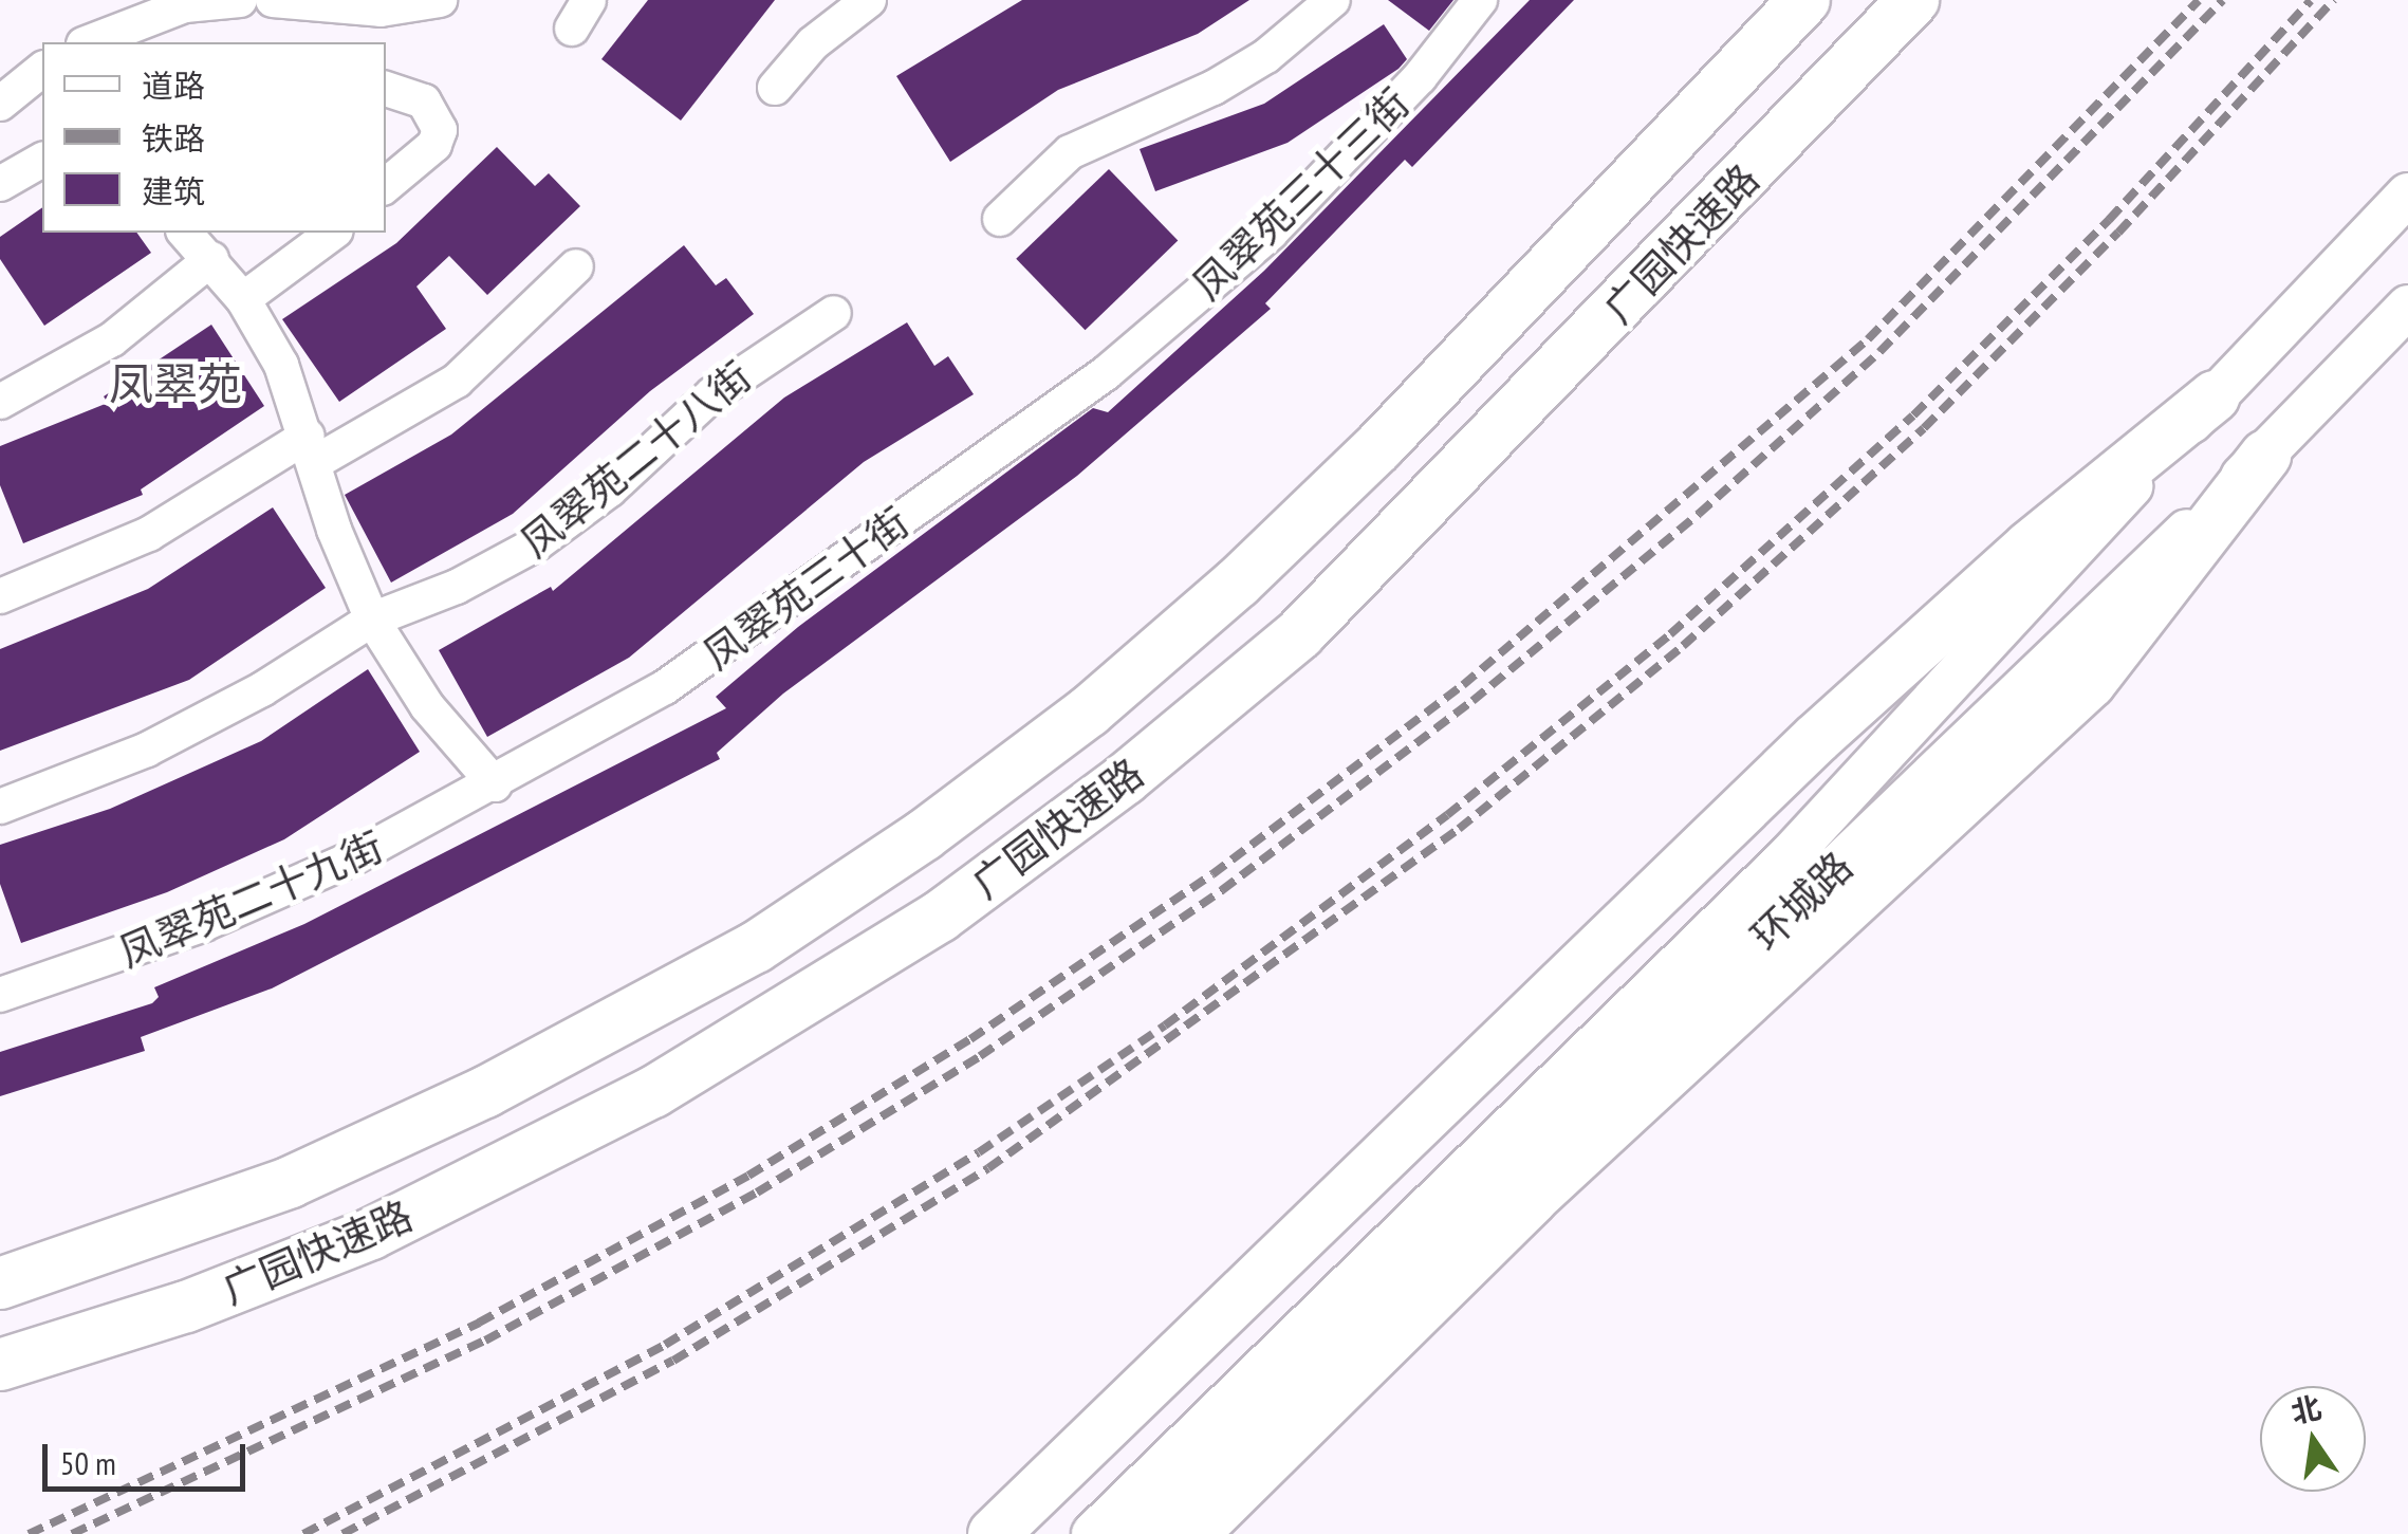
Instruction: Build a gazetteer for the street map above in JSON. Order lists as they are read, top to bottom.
{
  "streets": {
    "highway": ["广园快速路"],
    "main road": ["环城路"],
    "street": [
      "凤翠苑三十三街",
      "凤翠苑二十八街",
      "凤翠苑三十街",
      "凤翠苑二十九街"
    ]
  },
  "crossings": [
    ["凤翠苑三十三街", "凤翠苑三十街"],
    ["凤翠苑三十街", "凤翠苑二十九街"]
  ],
  "districts": ["凤翠苑"],
  "legend": ["道路", "铁路", "建筑"],
  "scale_bar": "50 m",
  "north": "top"
}
